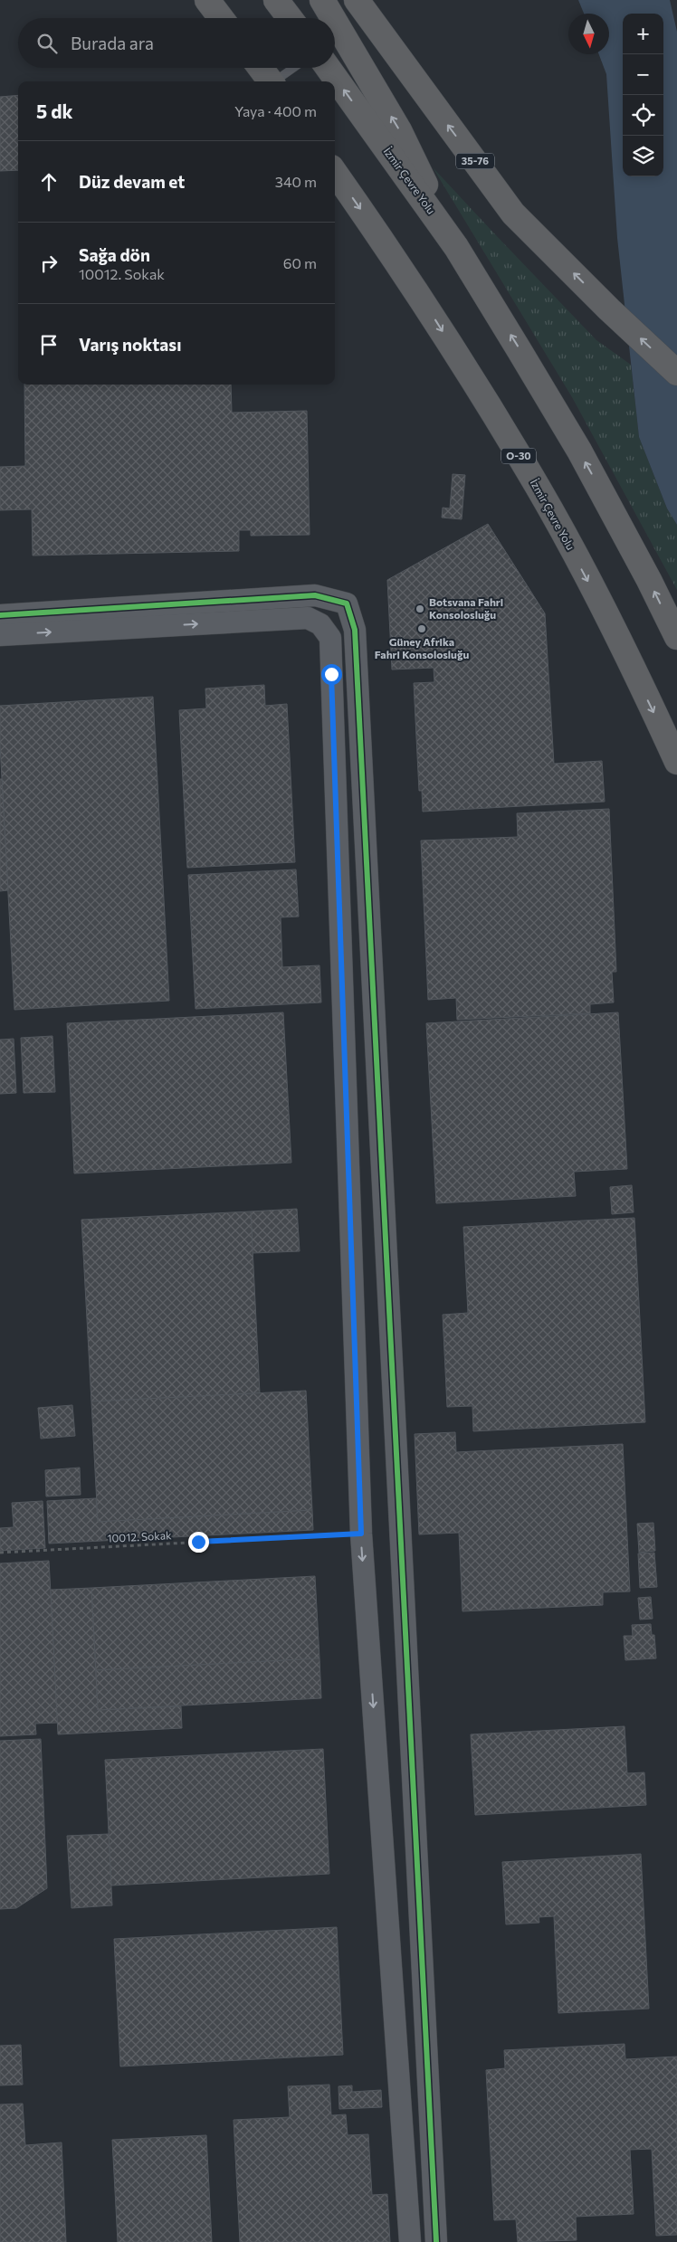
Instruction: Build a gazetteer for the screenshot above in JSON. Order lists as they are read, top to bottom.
{
  "streets": {
    "highway": ["35-76", "İzmir Çevre Yolu", "O-30"],
    "path": ["10012. Sokak"]
  },
  "places": ["Botsvana Fahri Konsolosluğu", "Güney Afrika Fahri Konsolosluğu"],
  "north": "bottom",
  "page": {
    "map_buttons": ["+", "−"],
    "search": "Burada ara",
    "heading": ["5 dk", "Yaya · 400 m"],
    "list": [
      ["Düz devam et", "340 m"],
      ["Sağa dön", "10012. Sokak", "60 m"],
      "Varış noktası"
    ]
  }
}
